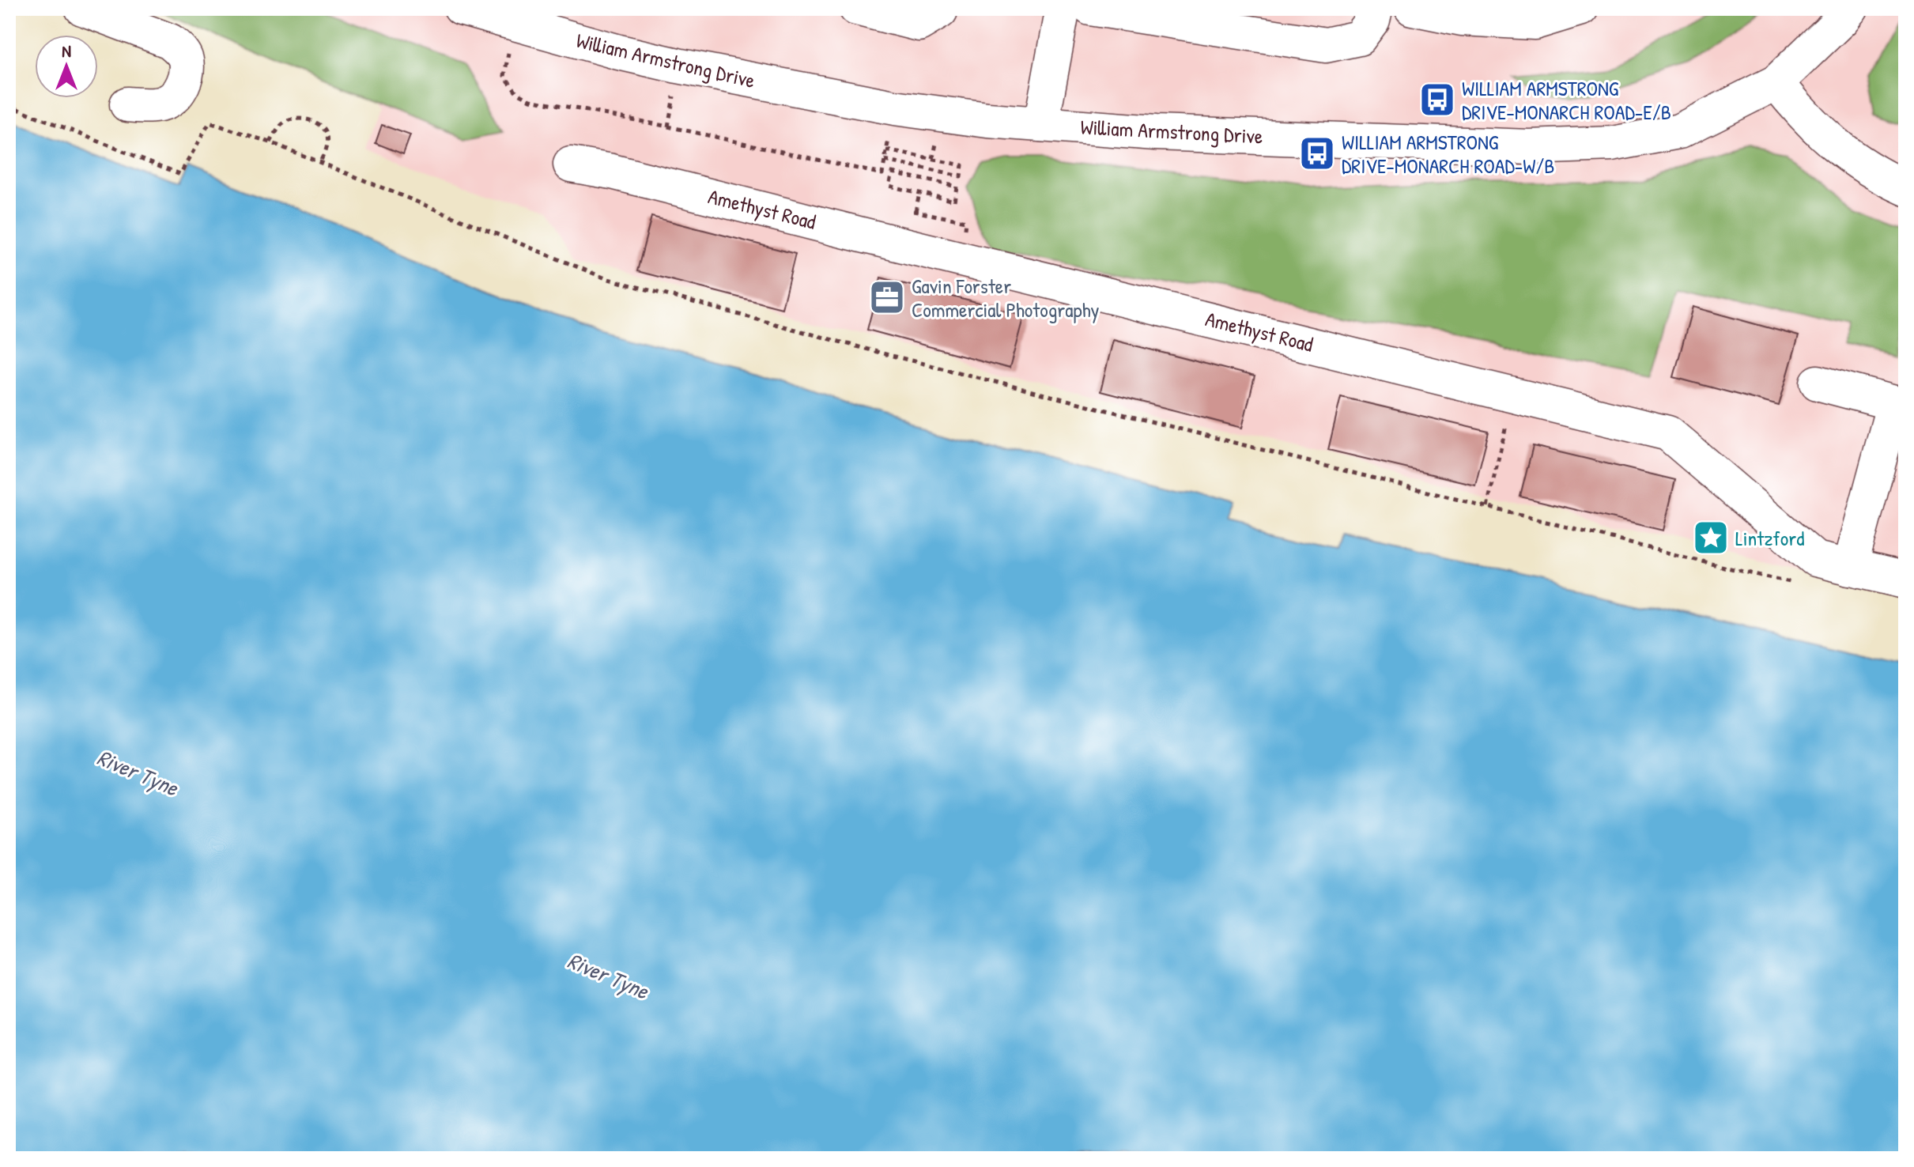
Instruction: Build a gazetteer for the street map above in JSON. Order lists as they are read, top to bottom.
{
  "streets": {
    "street": ["William Armstrong Drive", "Amethyst Road"]
  },
  "water": ["River Tyne"],
  "places": {
    "bus stop": ["WILLIAM ARMSTRONG DRIVE-MONARCH ROAD-E/B", "WILLIAM ARMSTRONG DRIVE-MONARCH ROAD-W/B"],
    "office": ["Gavin Forster Commercial Photography"],
    "place": ["Lintzford"]
  },
  "north": "top"
}
